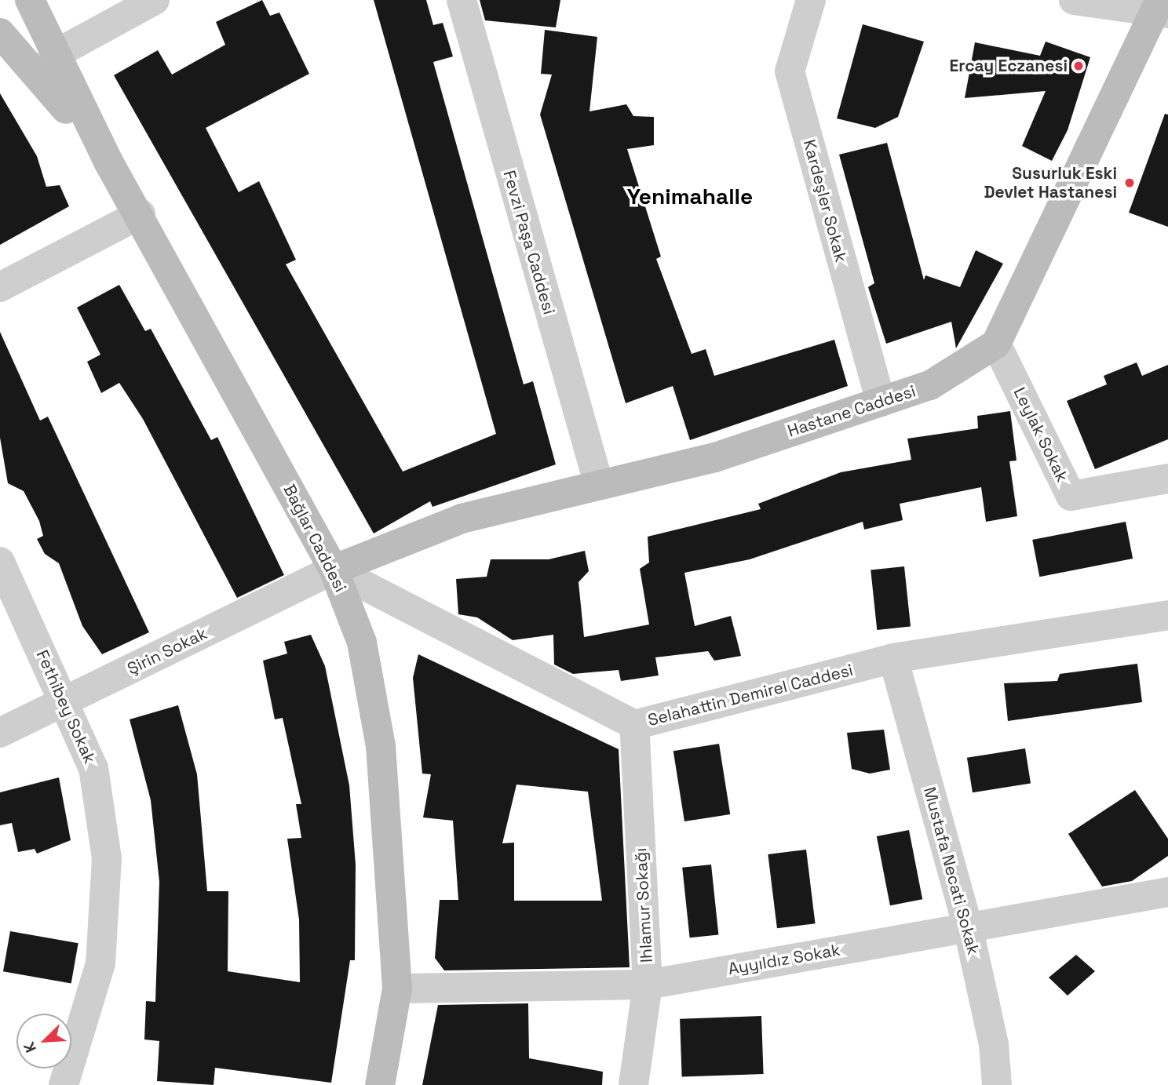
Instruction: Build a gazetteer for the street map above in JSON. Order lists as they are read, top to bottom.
{
  "streets": {
    "main road": ["Hastane Caddesi", "Bağlar Caddesi"],
    "street": [
      "Kardeşler Sokak",
      "Fevzi Paşa Caddesi",
      "Leylak Sokak",
      "Şirin Sokak",
      "Selahattin Demirel Caddesi",
      "Fethibey Sokak",
      "Mustafa Necati Sokak",
      "Ihlamur Sokağı",
      "Ayyıldız Sokak"
    ]
  },
  "crossings": [
    ["Kardeşler Sokak", "Hastane Caddesi"],
    ["Fevzi Paşa Caddesi", "Hastane Caddesi"],
    ["Hastane Caddesi", "Leylak Sokak"],
    ["Hastane Caddesi", "Bağlar Caddesi"],
    ["Hastane Caddesi", "Şirin Sokak"],
    ["Hastane Caddesi", "Selahattin Demirel Caddesi"],
    ["Bağlar Caddesi", "Şirin Sokak"],
    ["Bağlar Caddesi", "Selahattin Demirel Caddesi"],
    ["Bağlar Caddesi", "Ayyıldız Sokak"],
    ["Şirin Sokak", "Selahattin Demirel Caddesi"],
    ["Şirin Sokak", "Fethibey Sokak"],
    ["Selahattin Demirel Caddesi", "Mustafa Necati Sokak"],
    ["Selahattin Demirel Caddesi", "Ihlamur Sokağı"],
    ["Mustafa Necati Sokak", "Ayyıldız Sokak"],
    ["Ihlamur Sokağı", "Ayyıldız Sokak"]
  ],
  "districts": ["Yenimahalle"],
  "places": ["Ercay Eczanesi", "Susurluk Eski Devlet Hastanesi"],
  "north": "bottom left"
}
